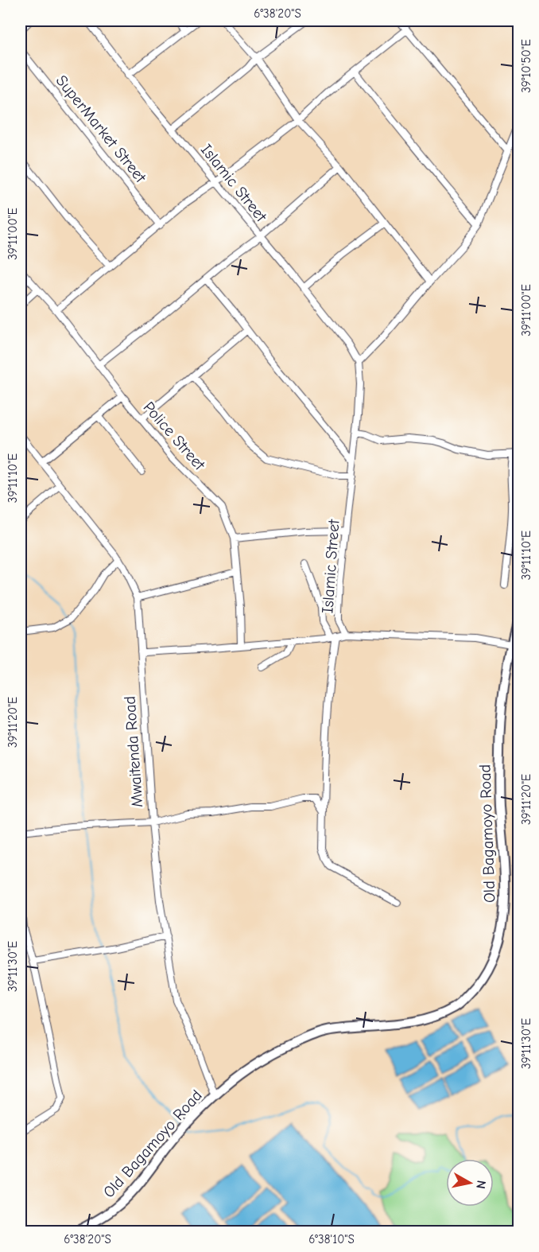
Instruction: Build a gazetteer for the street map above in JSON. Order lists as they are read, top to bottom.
{
  "streets": {
    "street": [
      "SuperMarket Street",
      "Islamic Street",
      "Police Street",
      "Mwaitenda Road",
      "Old Bagamoyo Road"
    ]
  },
  "crossings": [
    ["Islamic Street", "Old Bagamoyo Road"],
    ["Mwaitenda Road", "Old Bagamoyo Road"]
  ],
  "north": "right",
  "coordinates": [
    "6°38'20\"S",
    "39°10'50\"E",
    "39°11'00\"E",
    "39°11'10\"E",
    "39°11'20\"E",
    "39°11'30\"E",
    "6°38'10\"S"
  ]
}
